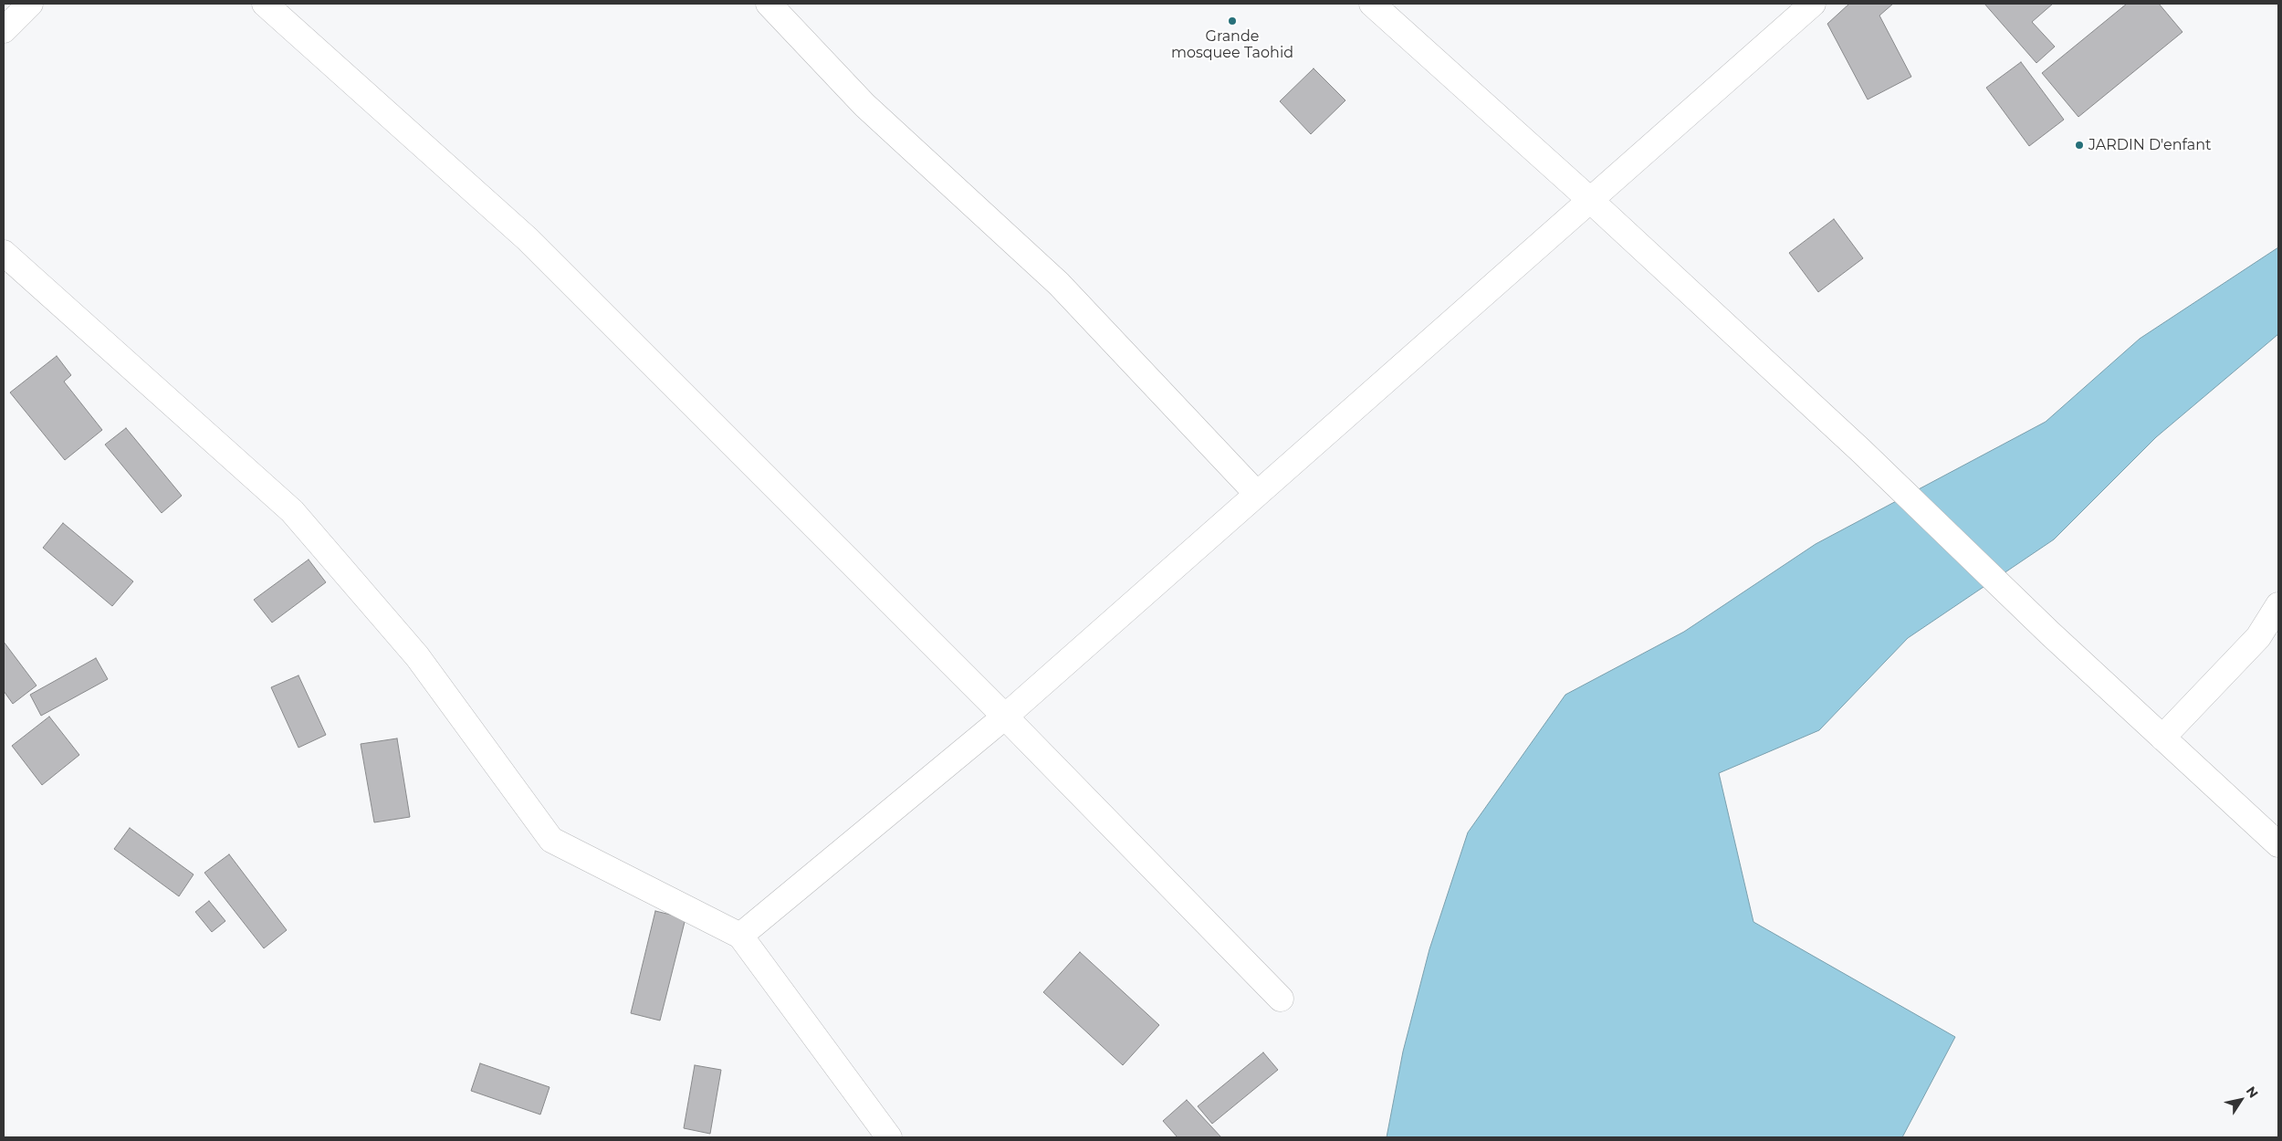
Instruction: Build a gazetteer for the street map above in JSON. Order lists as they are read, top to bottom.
{
  "places": ["Grande mosquee Taohid", "JARDIN D'enfant"],
  "north": "top right"
}
